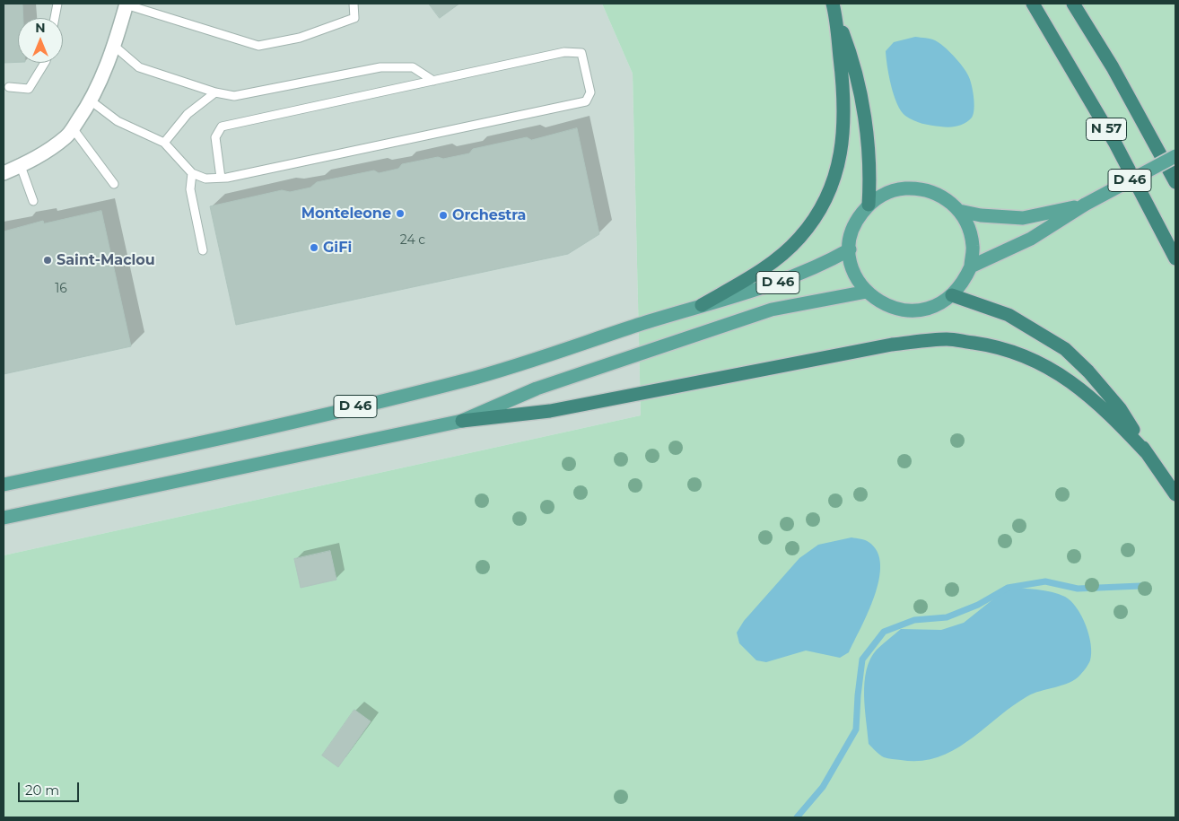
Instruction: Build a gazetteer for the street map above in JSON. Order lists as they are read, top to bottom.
{
  "streets": {
    "highway": ["N 57"],
    "main road": ["D 46"]
  },
  "places": [
    "Monteleone",
    "Orchestra",
    "GiFi",
    "Saint-Maclou"
  ],
  "house_numbers": ["24 c", "16"],
  "scale_bar": "20 m",
  "north": "top"
}
